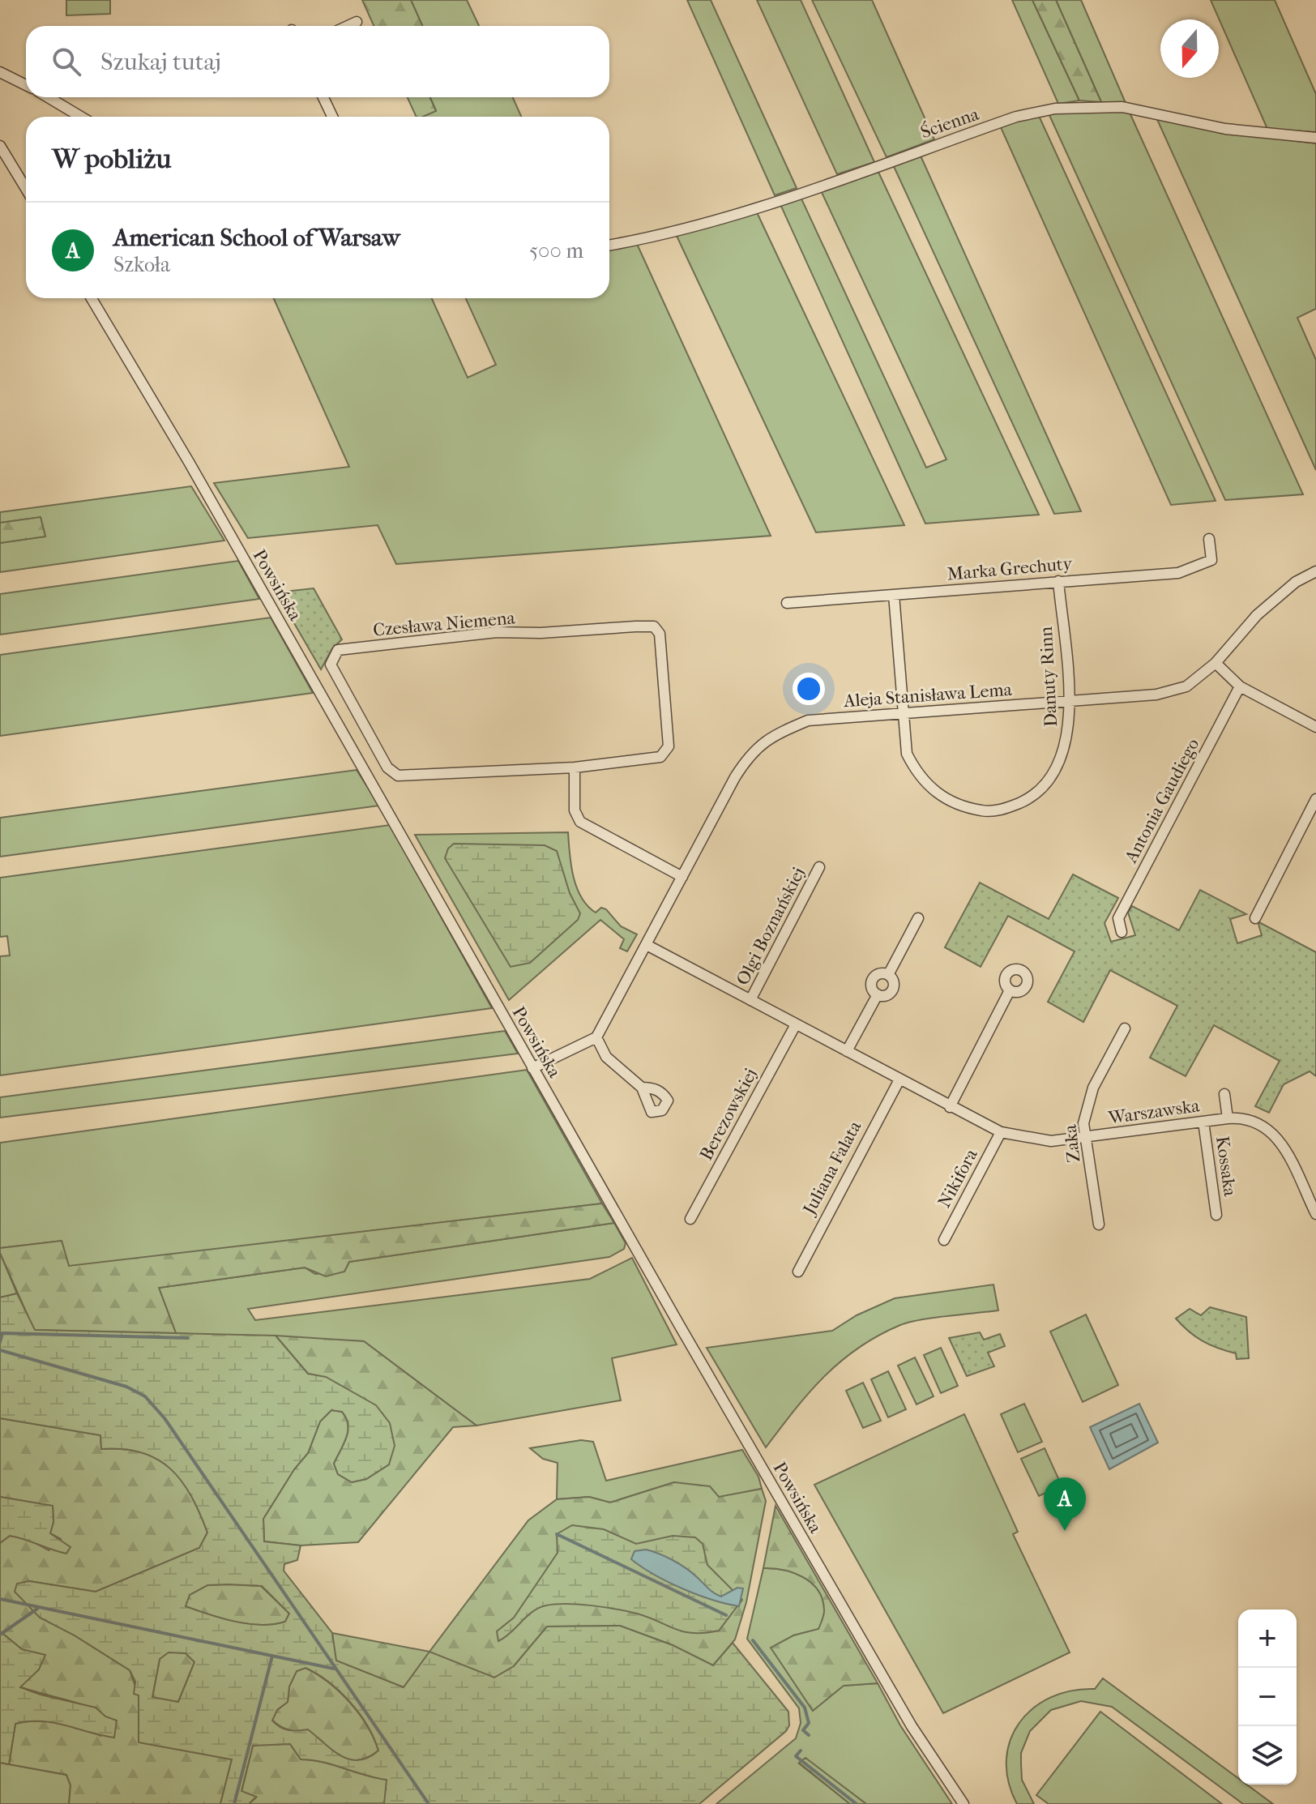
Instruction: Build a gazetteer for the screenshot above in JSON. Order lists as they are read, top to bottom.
{
  "streets": {
    "street": [
      "Ścienna",
      "Marka Grechuty",
      "Powsińska",
      "Czesława Niemena",
      "Danuty Rinn",
      "Aleja Stanisława Lema",
      "Antonia Gaudiego",
      "Olgi Boznańskiej",
      "Warszawska",
      "Berezowskiej",
      "Zaka",
      "Kossaka",
      "Juliana Falata",
      "Nikifora"
    ]
  },
  "crossings": [
    ["Marka Grechuty", "Danuty Rinn"],
    ["Danuty Rinn", "Aleja Stanisława Lema"],
    ["Aleja Stanisława Lema", "Warszawska"],
    ["Olgi Boznańskiej", "Warszawska"],
    ["Warszawska", "Berezowskiej"],
    ["Warszawska", "Zaka"],
    ["Warszawska", "Kossaka"],
    ["Warszawska", "Juliana Falata"],
    ["Warszawska", "Nikifora"]
  ],
  "north": "bottom",
  "page": {
    "search": "Szukaj tutaj",
    "heading": "W pobliżu",
    "list": [
      {
        "mark": "A",
        "name": "American School of Warsaw",
        "note": "Szkoła",
        "value": "500 m"
      }
    ],
    "pins": "A",
    "map_buttons": ["+", "−"]
  }
}
